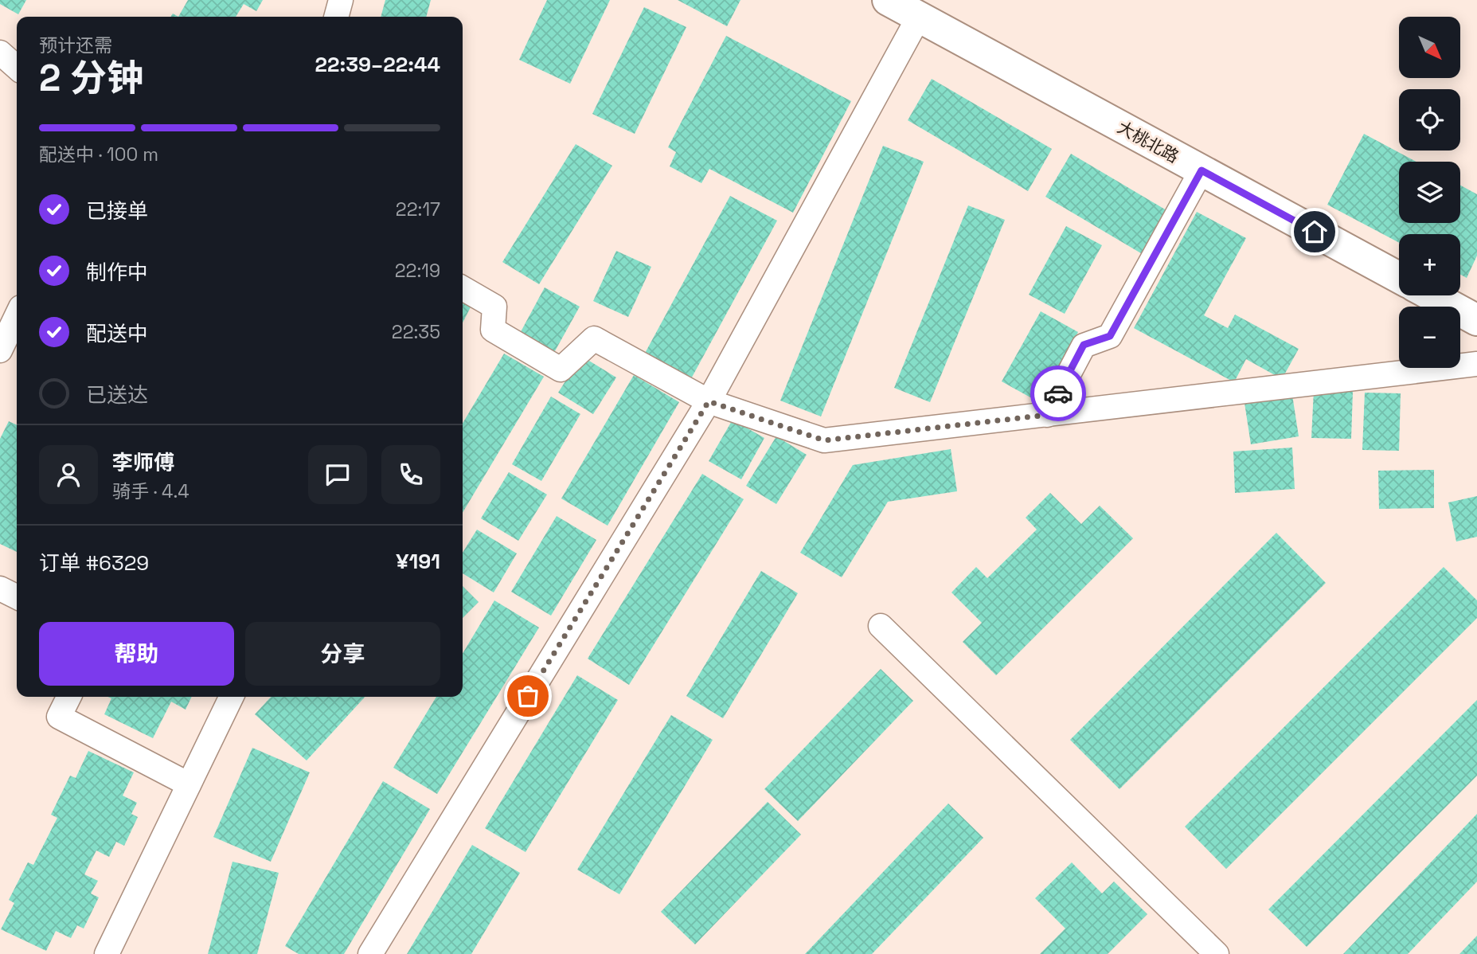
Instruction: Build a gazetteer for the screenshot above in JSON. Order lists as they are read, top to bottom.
{
  "streets": {
    "street": ["大桃北路"]
  },
  "north": "bottom right",
  "page": {
    "map_buttons": ["+", "−"],
    "heading": ["2 分钟", "预计还需", "22:39–22:44"],
    "panel": [
      "李师傅",
      "骑手 · 4.4",
      "订单 #6329",
      "¥191"
    ],
    "bar": "配送中 · 100 m",
    "list": [
      ["已接单", "22:17"],
      ["制作中", "22:19"],
      ["配送中", "22:35"],
      "已送达"
    ],
    "buttons": ["帮助", "分享"]
  }
}
